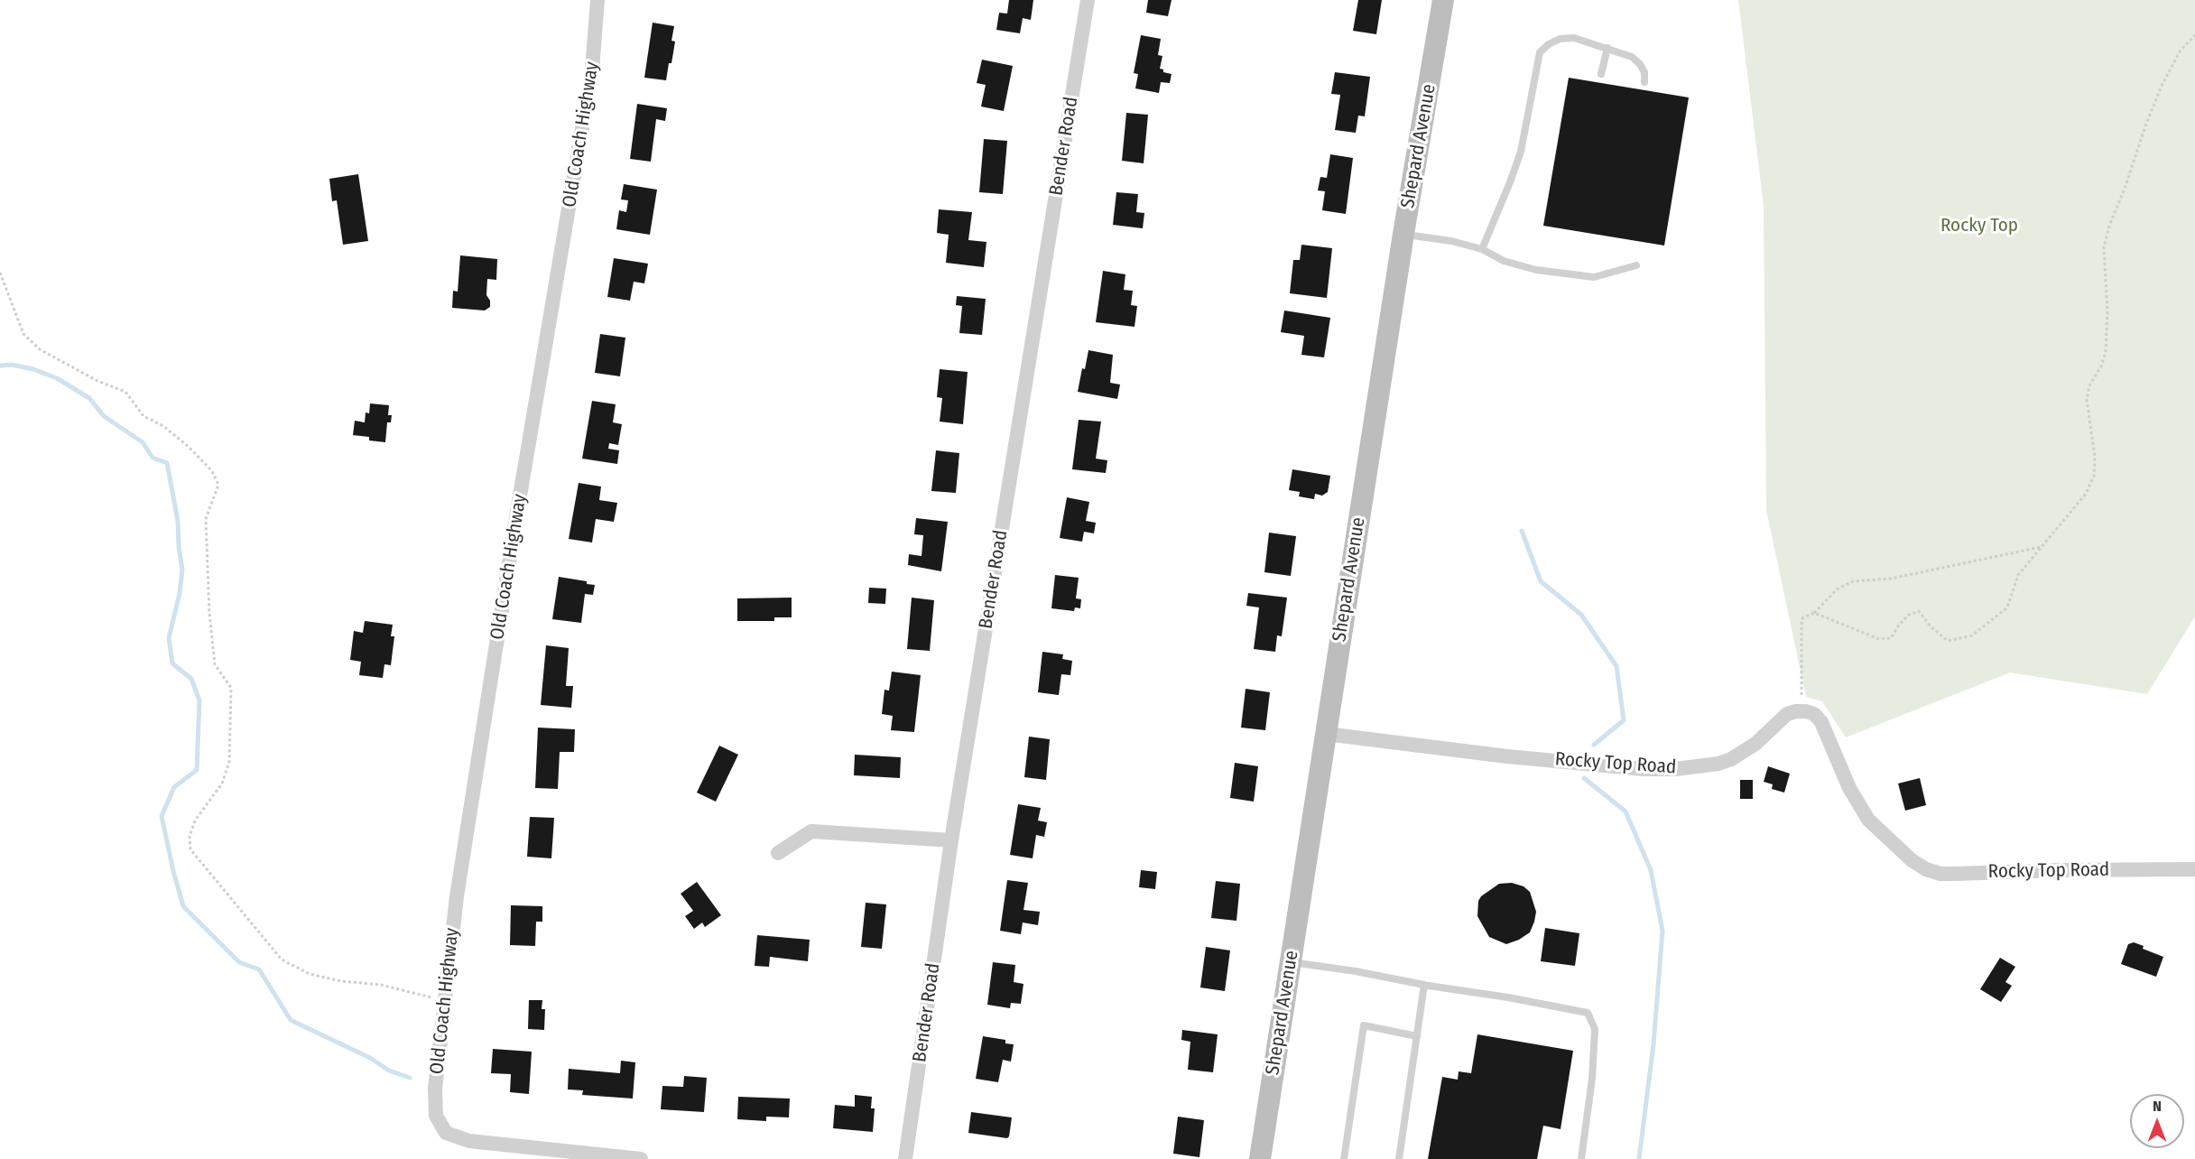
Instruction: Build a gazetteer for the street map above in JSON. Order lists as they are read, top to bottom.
{
  "streets": {
    "main road": ["Shepard Avenue"],
    "street": ["Old Coach Highway", "Bender Road", "Rocky Top Road"]
  },
  "crossings": [
    ["Shepard Avenue", "Rocky Top Road"]
  ],
  "parks": ["Rocky Top"],
  "north": "top"
}
